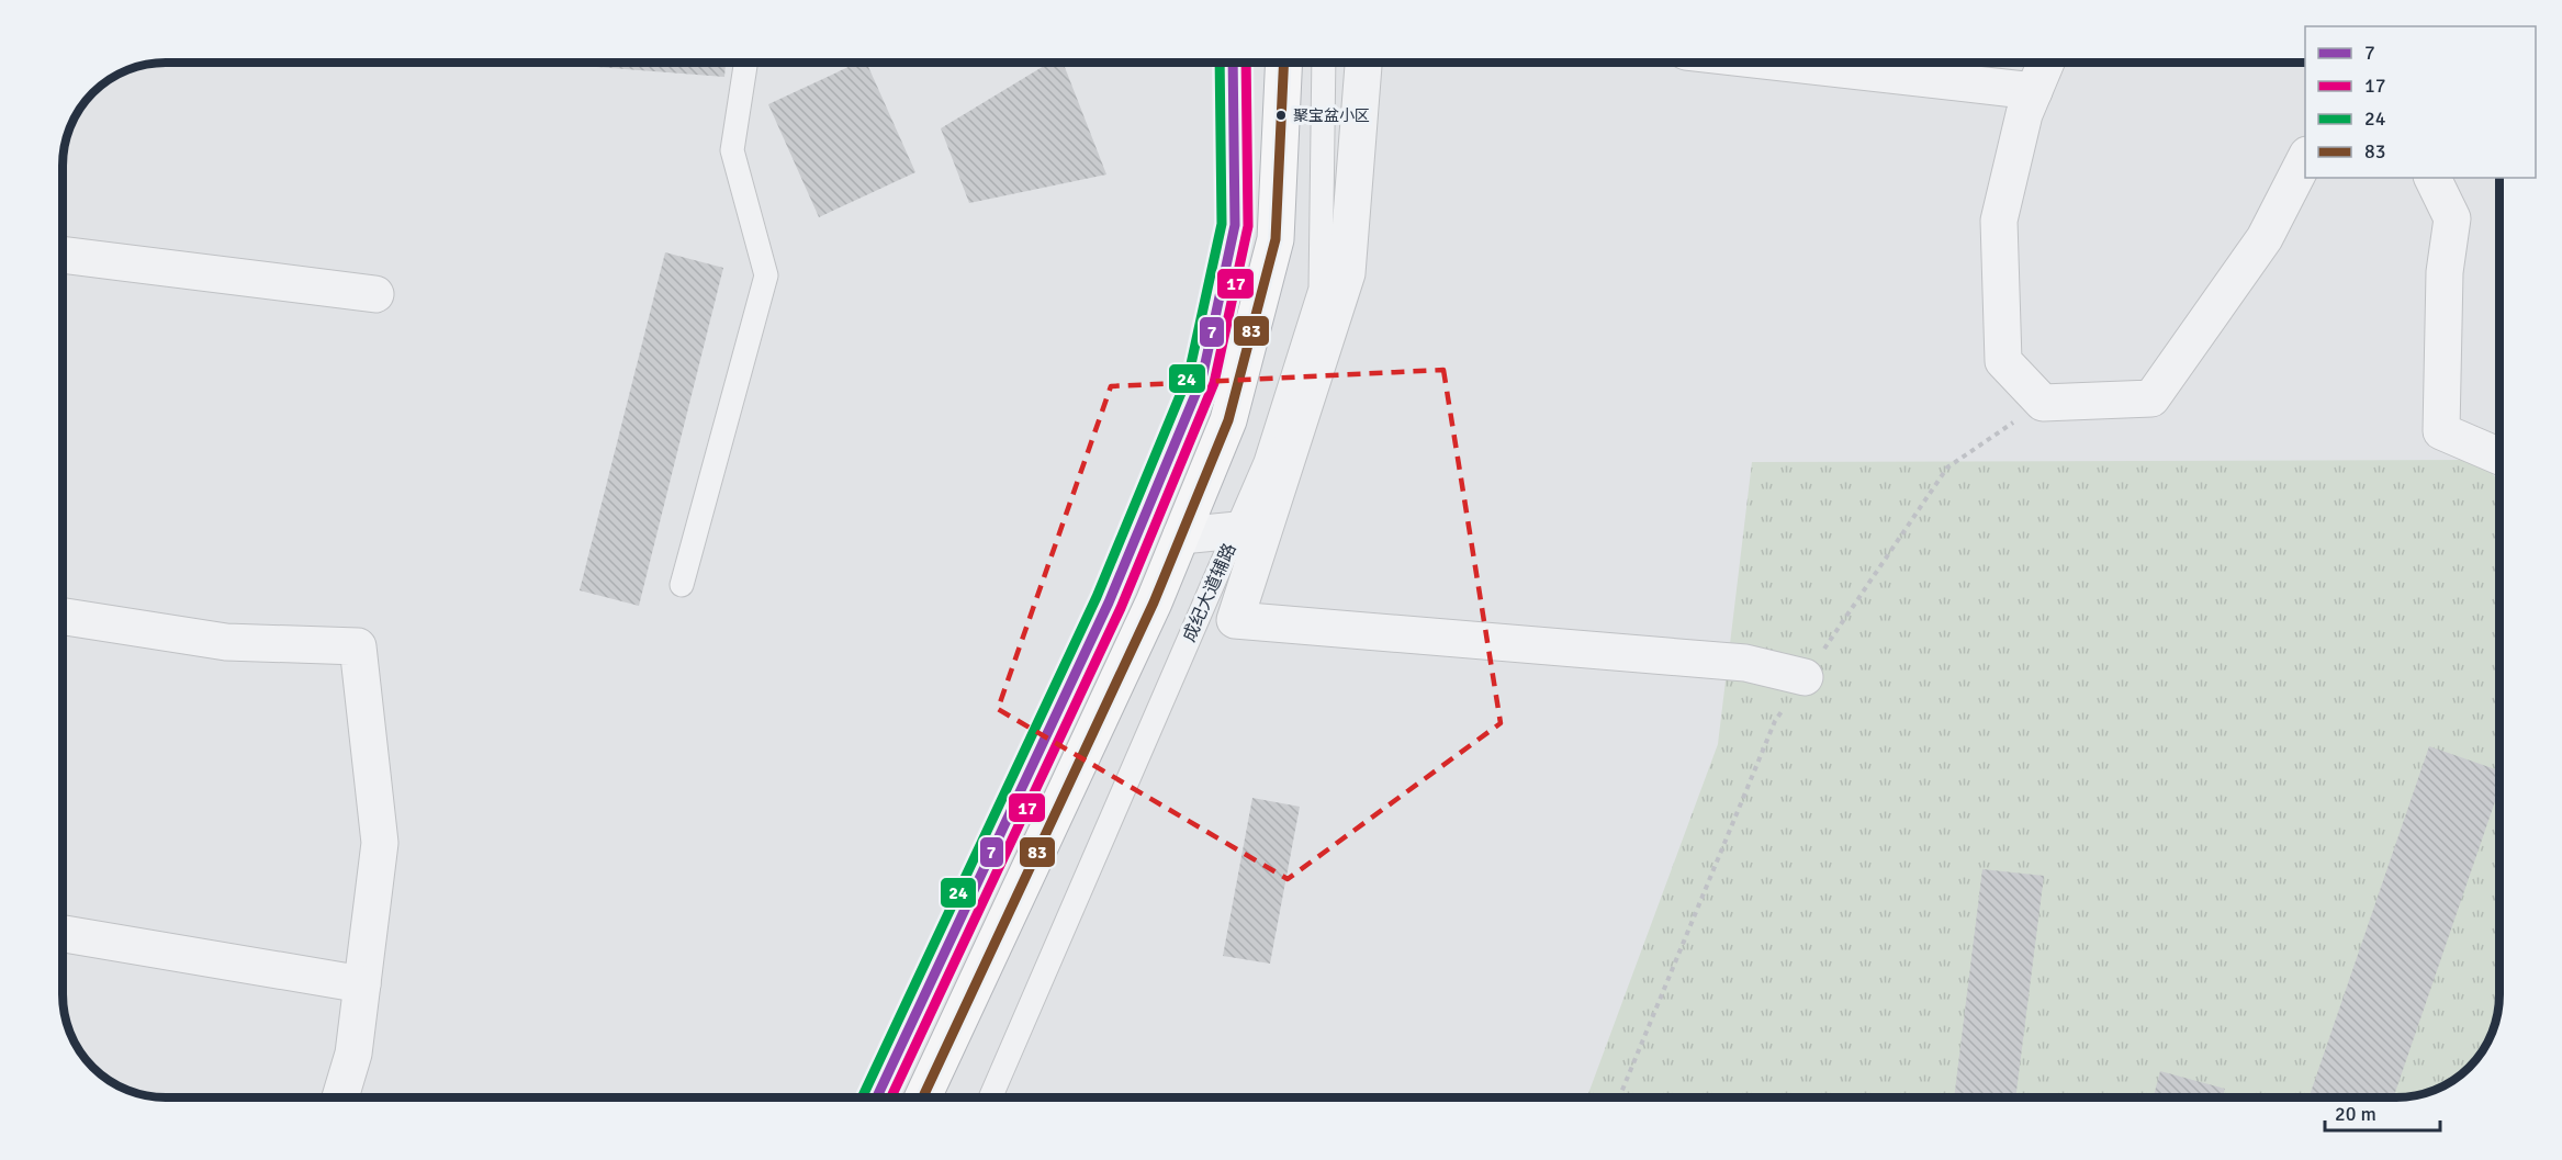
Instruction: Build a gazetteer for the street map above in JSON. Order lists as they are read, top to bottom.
{
  "streets": {
    "lane": ["成纪大道辅路"]
  },
  "places": ["聚宝盆小区"],
  "lines": [
    "transit line 7",
    "transit line 17",
    "transit line 24",
    "transit line 83"
  ],
  "legend": [
    "7",
    "17",
    "24",
    "83"
  ],
  "scale_bar": "20 m"
}
